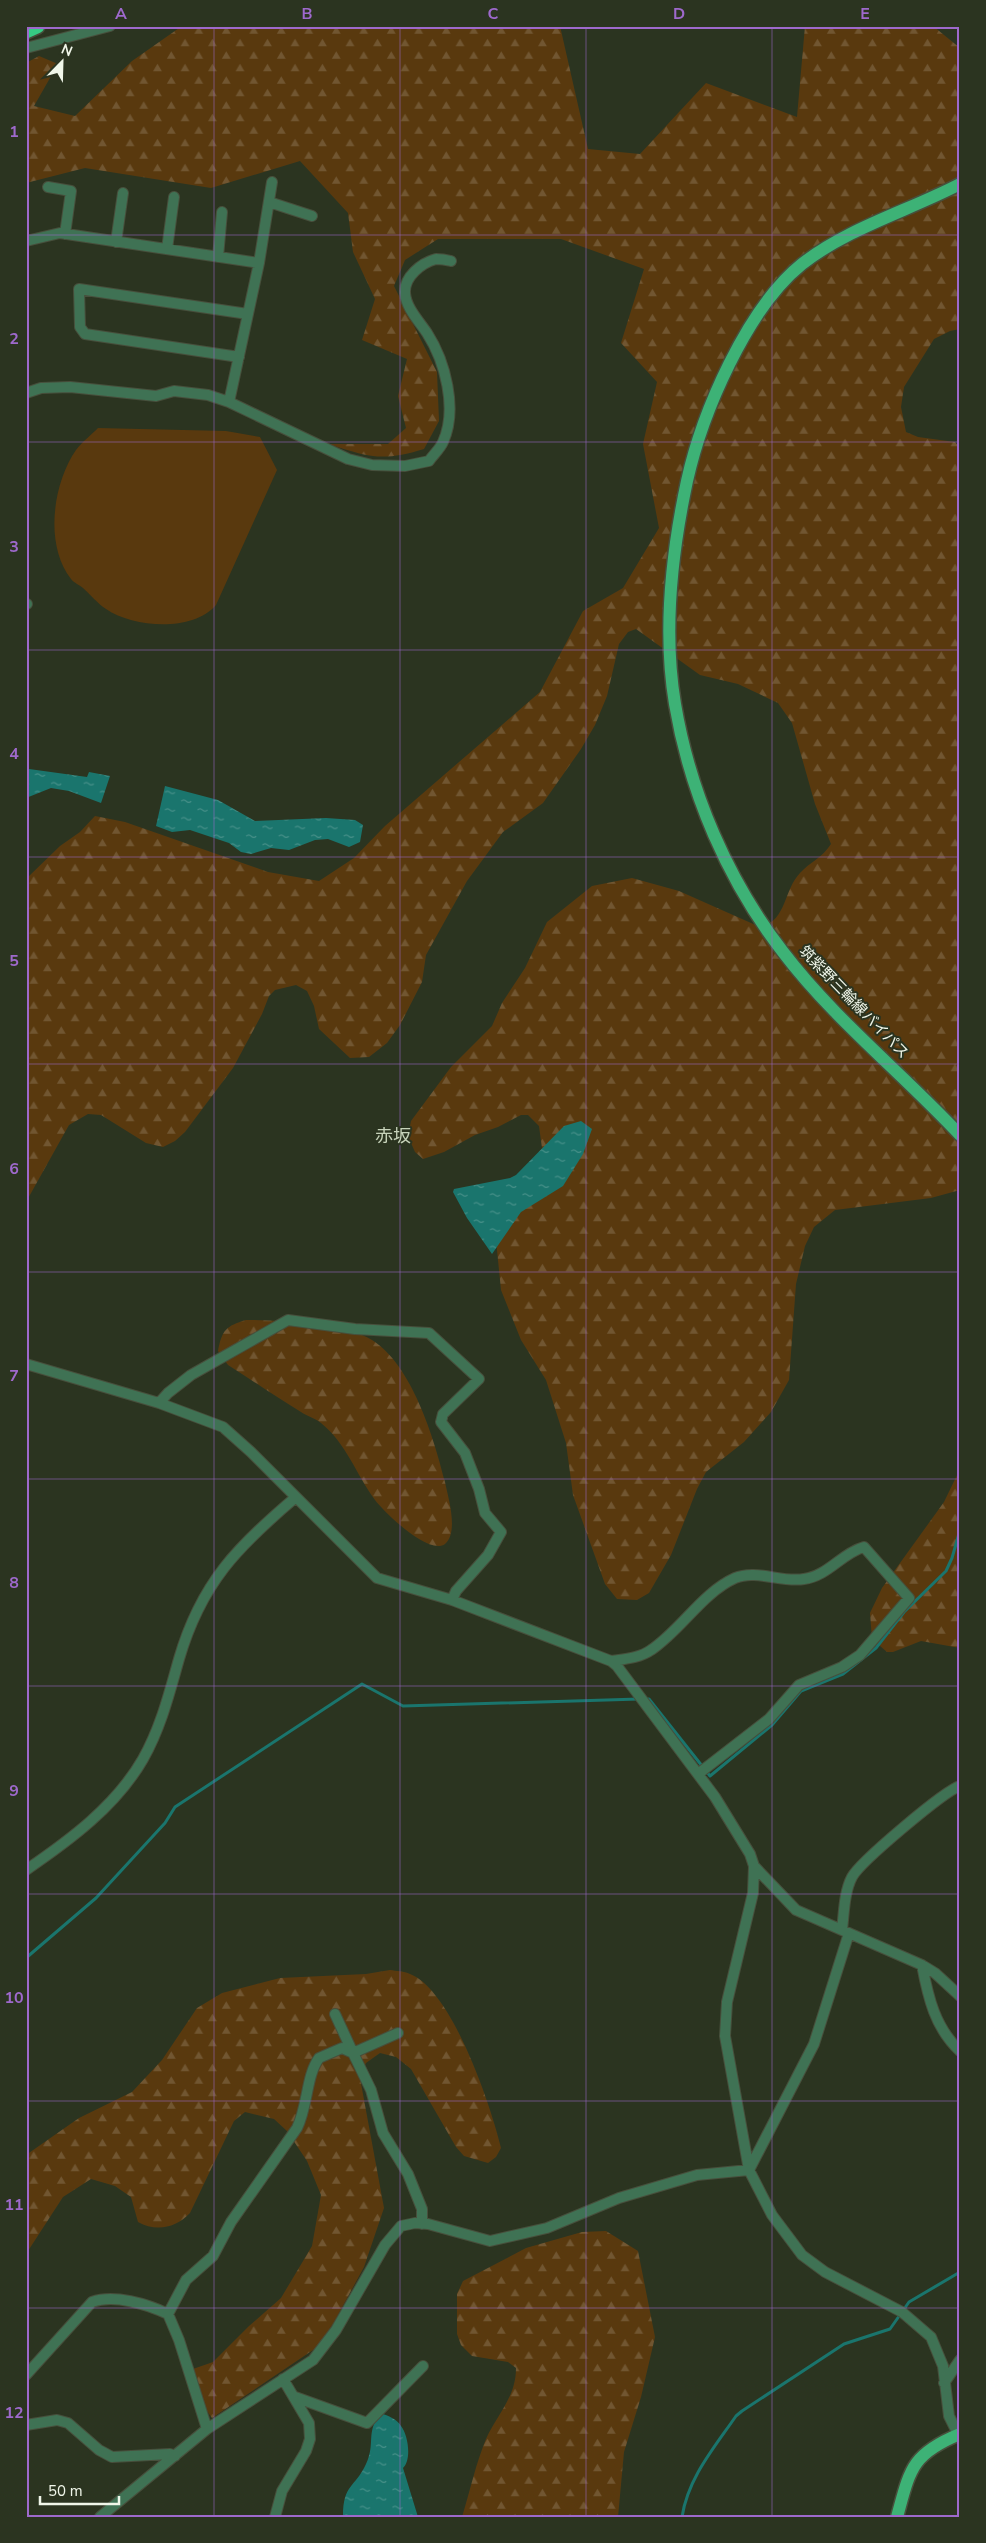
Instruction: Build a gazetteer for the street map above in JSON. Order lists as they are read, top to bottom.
{
  "streets": {
    "main road": ["筑紫野三輪線バイパス"]
  },
  "districts": ["赤坂"],
  "scale_bar": "50 m",
  "north": "top right",
  "grid": {
    "columns": [
      "A",
      "B",
      "C",
      "D",
      "E"
    ],
    "rows": [
      "1",
      "2",
      "3",
      "4",
      "5",
      "6",
      "7",
      "8",
      "9",
      "10",
      "11",
      "12"
    ]
  }
}
